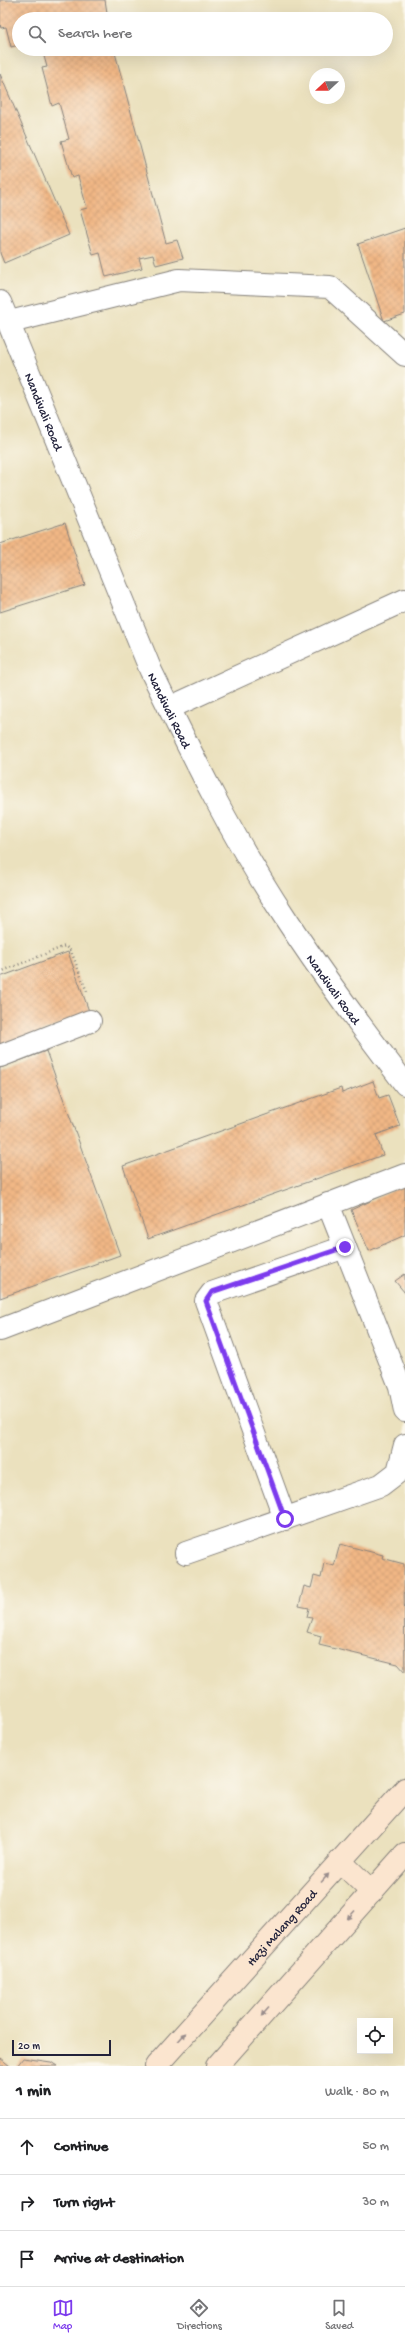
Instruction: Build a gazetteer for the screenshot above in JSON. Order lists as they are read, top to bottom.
{
  "streets": {
    "main road": ["Hazi Malang Road"],
    "street": ["Nandivali Road"]
  },
  "scale_bar": "20 m",
  "north": "left",
  "page": {
    "search": "Search here",
    "scale": "20 m",
    "heading": ["1 min", "Walk · 80 m"],
    "list": [
      ["Continue", "50 m"],
      ["Turn right", "30 m"],
      "Arrive at destination"
    ],
    "nav": ["Map", "Directions", "Saved"]
  }
}
